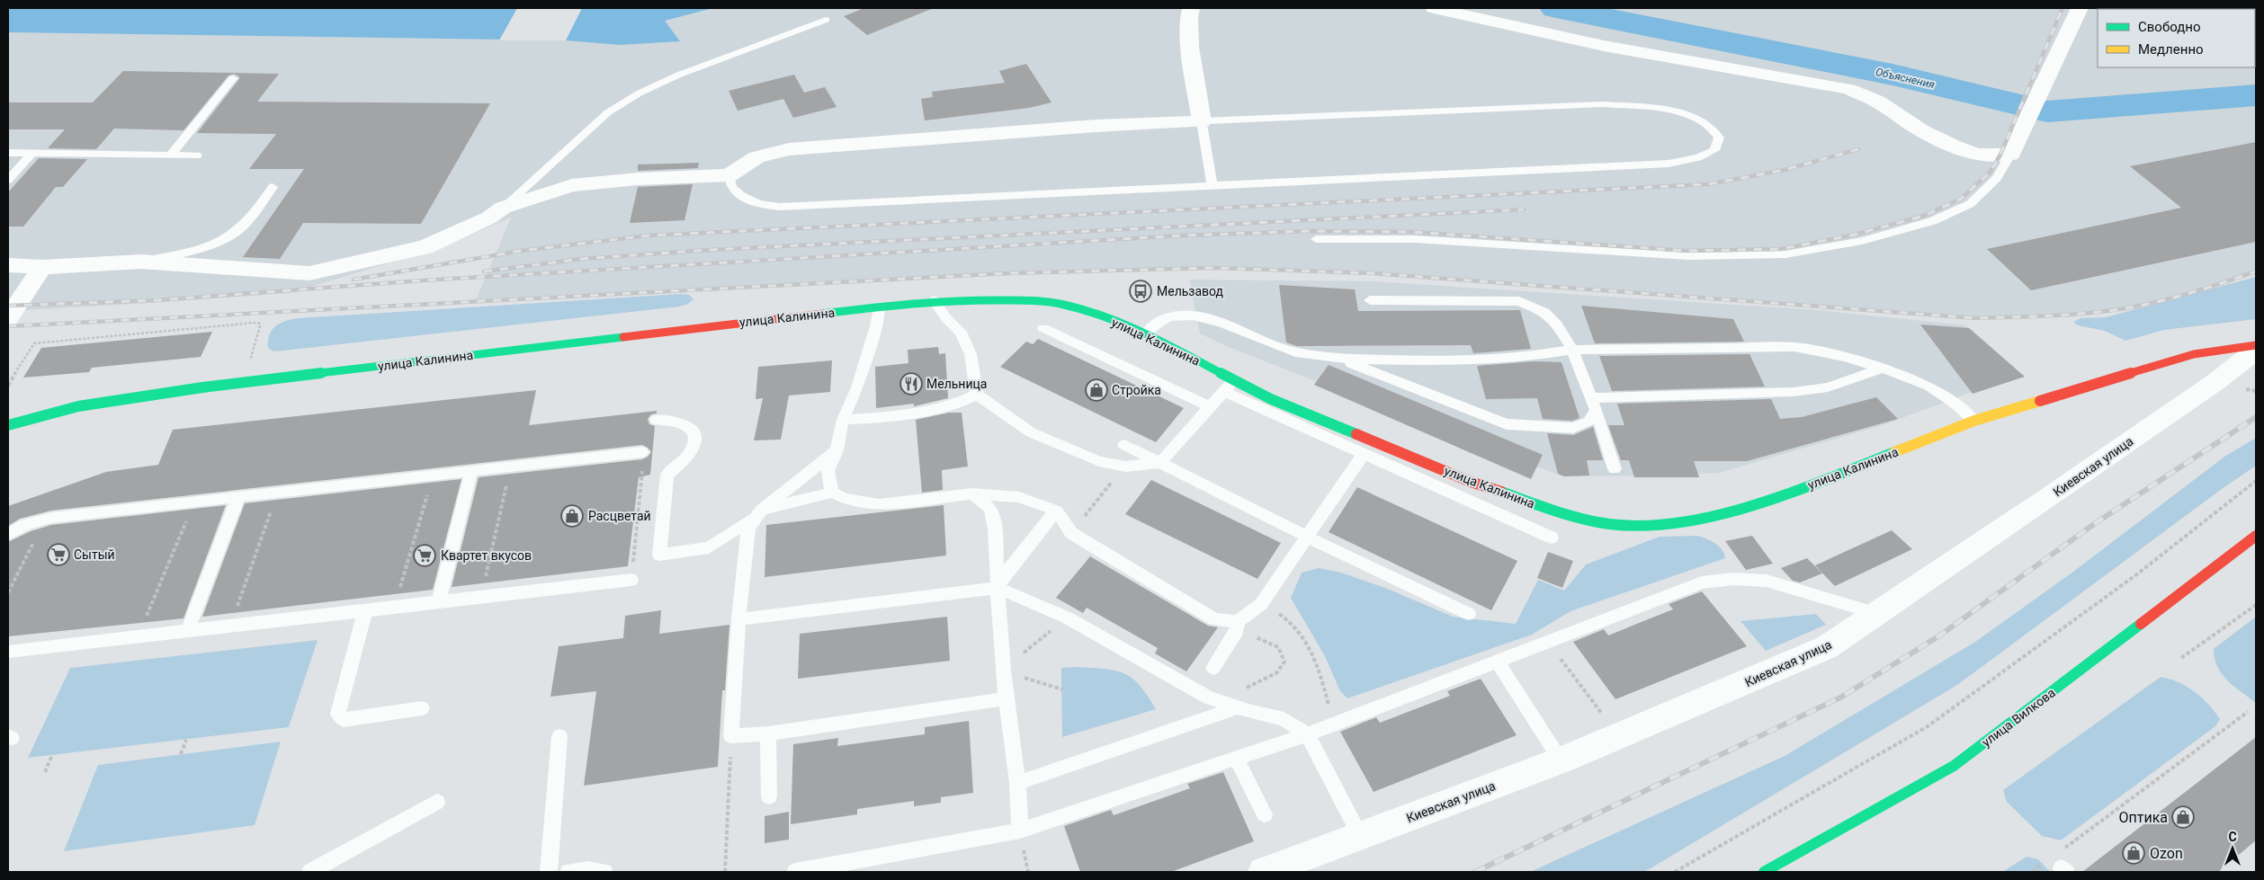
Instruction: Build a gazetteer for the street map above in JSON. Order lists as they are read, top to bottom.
{
  "streets": {
    "main road": ["улица Калинина", "улица Вилкова"],
    "street": ["Киевская улица"]
  },
  "water": ["Объяснения"],
  "places": {
    "bus stop": ["Мельзавод"],
    "restaurant": ["Мельница"],
    "shop": [
      "Стройка",
      "Расцветай",
      "Оптика",
      "Ozon"
    ],
    "supermarket": ["Сытый", "Квартет вкусов"]
  },
  "legend": ["Свободно", "Медленно"],
  "north": "top"
}
